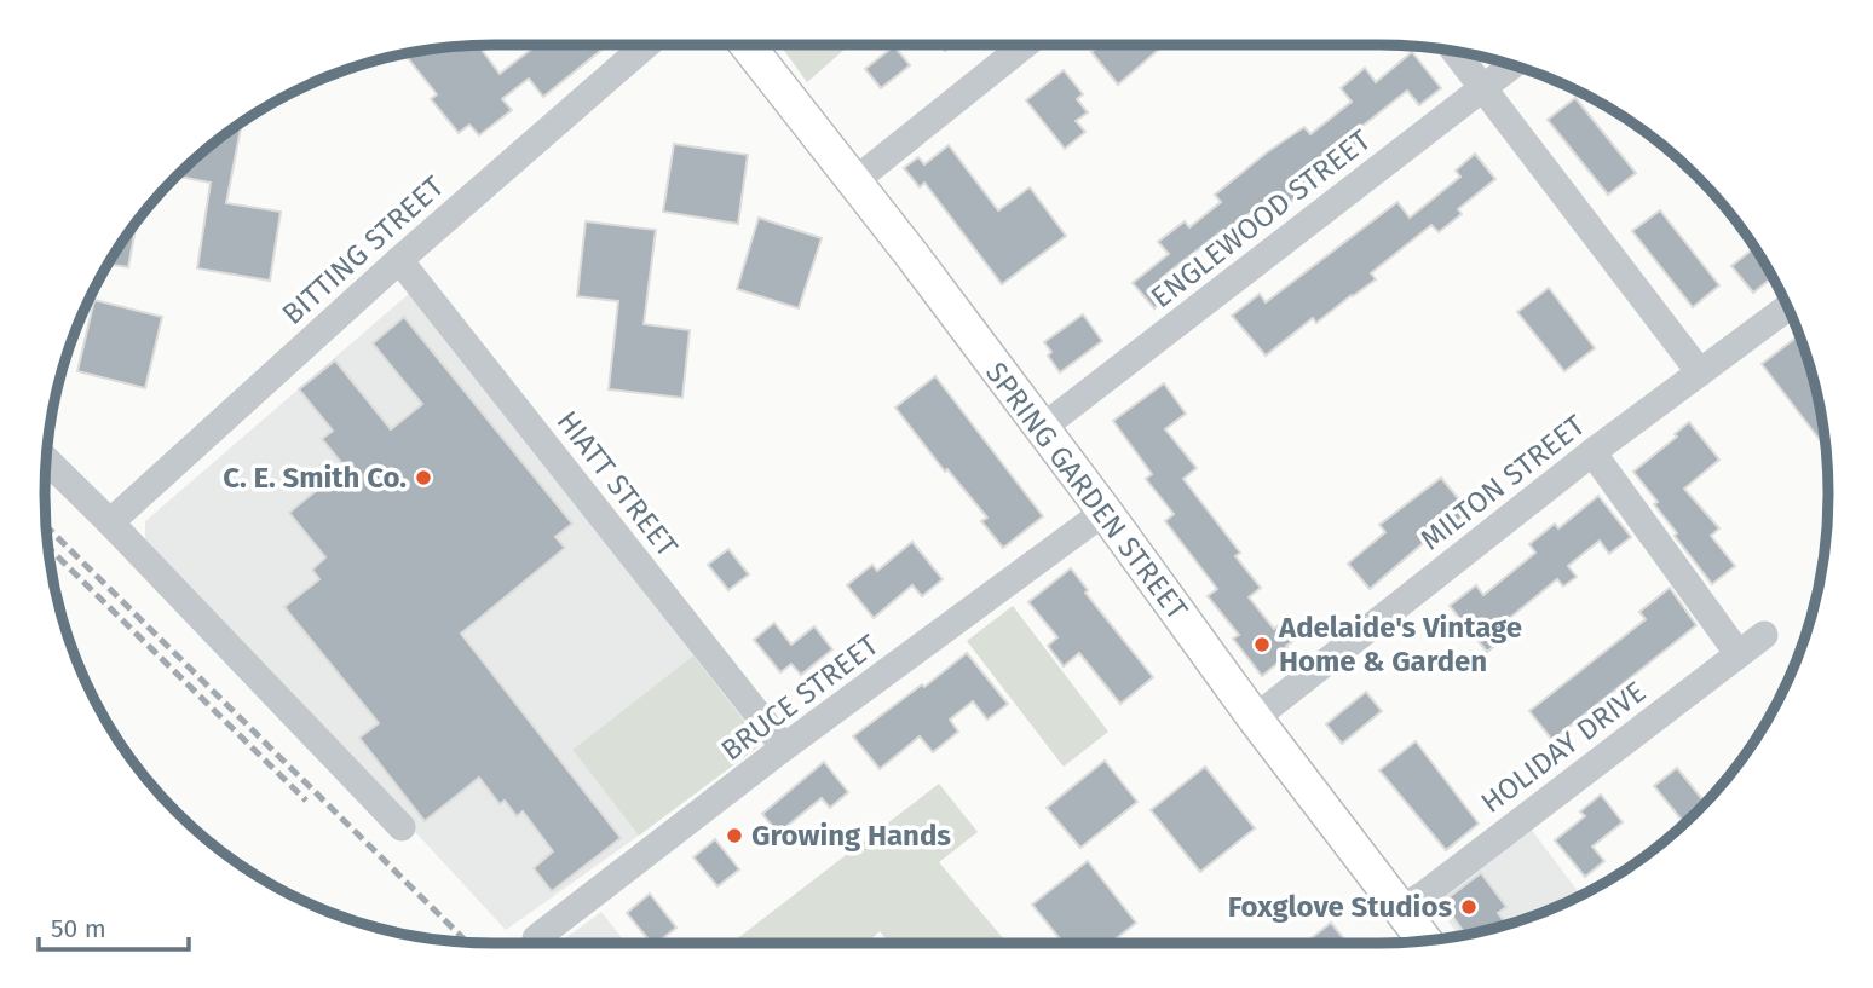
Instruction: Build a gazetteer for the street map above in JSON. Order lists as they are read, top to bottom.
{
  "streets": {
    "main road": ["SPRING GARDEN STREET"],
    "street": [
      "ENGLEWOOD STREET",
      "BITTING STREET",
      "MILTON STREET",
      "HIATT STREET",
      "BRUCE STREET",
      "HOLIDAY DRIVE"
    ]
  },
  "crossings": [
    ["ENGLEWOOD STREET", "SPRING GARDEN STREET"],
    ["BITTING STREET", "HIATT STREET"],
    ["MILTON STREET", "SPRING GARDEN STREET"],
    ["HIATT STREET", "BRUCE STREET"],
    ["SPRING GARDEN STREET", "BRUCE STREET"],
    ["SPRING GARDEN STREET", "HOLIDAY DRIVE"]
  ],
  "places": [
    "C. E. Smith Co.",
    "Adelaide's Vintage Home & Garden",
    "Growing Hands",
    "Foxglove Studios"
  ],
  "scale_bar": "50 m"
}
